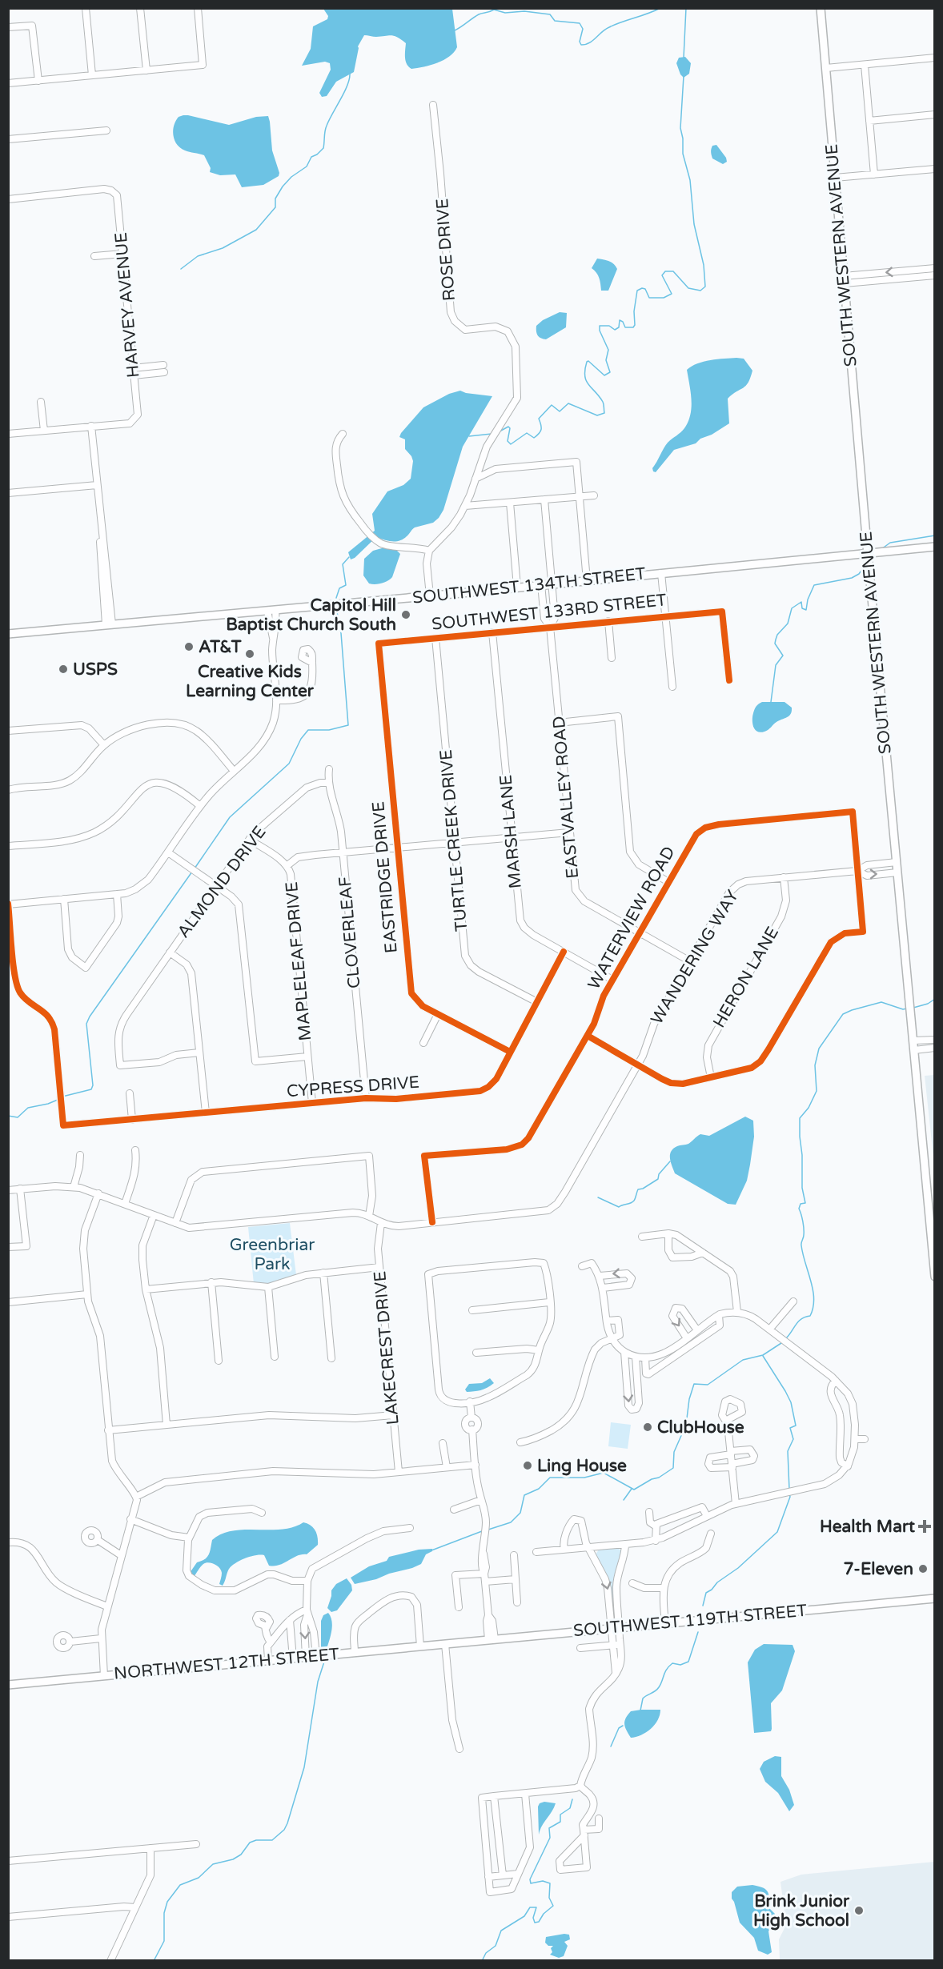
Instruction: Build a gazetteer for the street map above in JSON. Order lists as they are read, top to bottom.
{
  "streets": {
    "main road": [
      "SOUTH WESTERN AVENUE",
      "SOUTHWEST 134TH STREET",
      "SOUTHWEST 119TH STREET",
      "NORTHWEST 12TH STREET"
    ],
    "street": [
      "ROSE DRIVE",
      "HARVEY AVENUE",
      "SOUTHWEST 133RD STREET",
      "EASTVALLEY ROAD",
      "MARSH LANE",
      "TURTLE CREEK DRIVE",
      "EASTRIDGE DRIVE",
      "ALMOND DRIVE",
      "WATERVIEW ROAD",
      "CLOVERLEAF",
      "WANDERING WAY",
      "MAPLELEAF DRIVE",
      "HERON LANE",
      "CYPRESS DRIVE",
      "LAKECREST DRIVE"
    ]
  },
  "crossings": [
    ["SOUTH WESTERN AVENUE", "SOUTHWEST 134TH STREET"],
    ["SOUTH WESTERN AVENUE", "WANDERING WAY"],
    ["SOUTHWEST 134TH STREET", "EASTVALLEY ROAD"],
    ["SOUTHWEST 133RD STREET", "EASTVALLEY ROAD"],
    ["SOUTHWEST 133RD STREET", "MARSH LANE"],
    ["SOUTHWEST 133RD STREET", "TURTLE CREEK DRIVE"],
    ["SOUTHWEST 133RD STREET", "EASTRIDGE DRIVE"],
    ["EASTVALLEY ROAD", "WATERVIEW ROAD"],
    ["EASTVALLEY ROAD", "WANDERING WAY"],
    ["MARSH LANE", "WATERVIEW ROAD"],
    ["MARSH LANE", "CYPRESS DRIVE"],
    ["TURTLE CREEK DRIVE", "CYPRESS DRIVE"],
    ["EASTRIDGE DRIVE", "CYPRESS DRIVE"],
    ["ALMOND DRIVE", "CLOVERLEAF"],
    ["ALMOND DRIVE", "MAPLELEAF DRIVE"],
    ["WATERVIEW ROAD", "WANDERING WAY"],
    ["CLOVERLEAF", "CYPRESS DRIVE"],
    ["WANDERING WAY", "HERON LANE"],
    ["WANDERING WAY", "LAKECREST DRIVE"],
    ["MAPLELEAF DRIVE", "CYPRESS DRIVE"],
    ["SOUTHWEST 119TH STREET", "NORTHWEST 12TH STREET"]
  ],
  "parks": ["Greenbriar Park"],
  "places": {
    "other": [
      "Capitol Hill Baptist Church South",
      "AT&T",
      "Creative Kids Learning Center",
      "USPS",
      "ClubHouse",
      "Ling House",
      "7-Eleven",
      "Brink Junior High School"
    ],
    "health": ["Health Mart"]
  }
}
